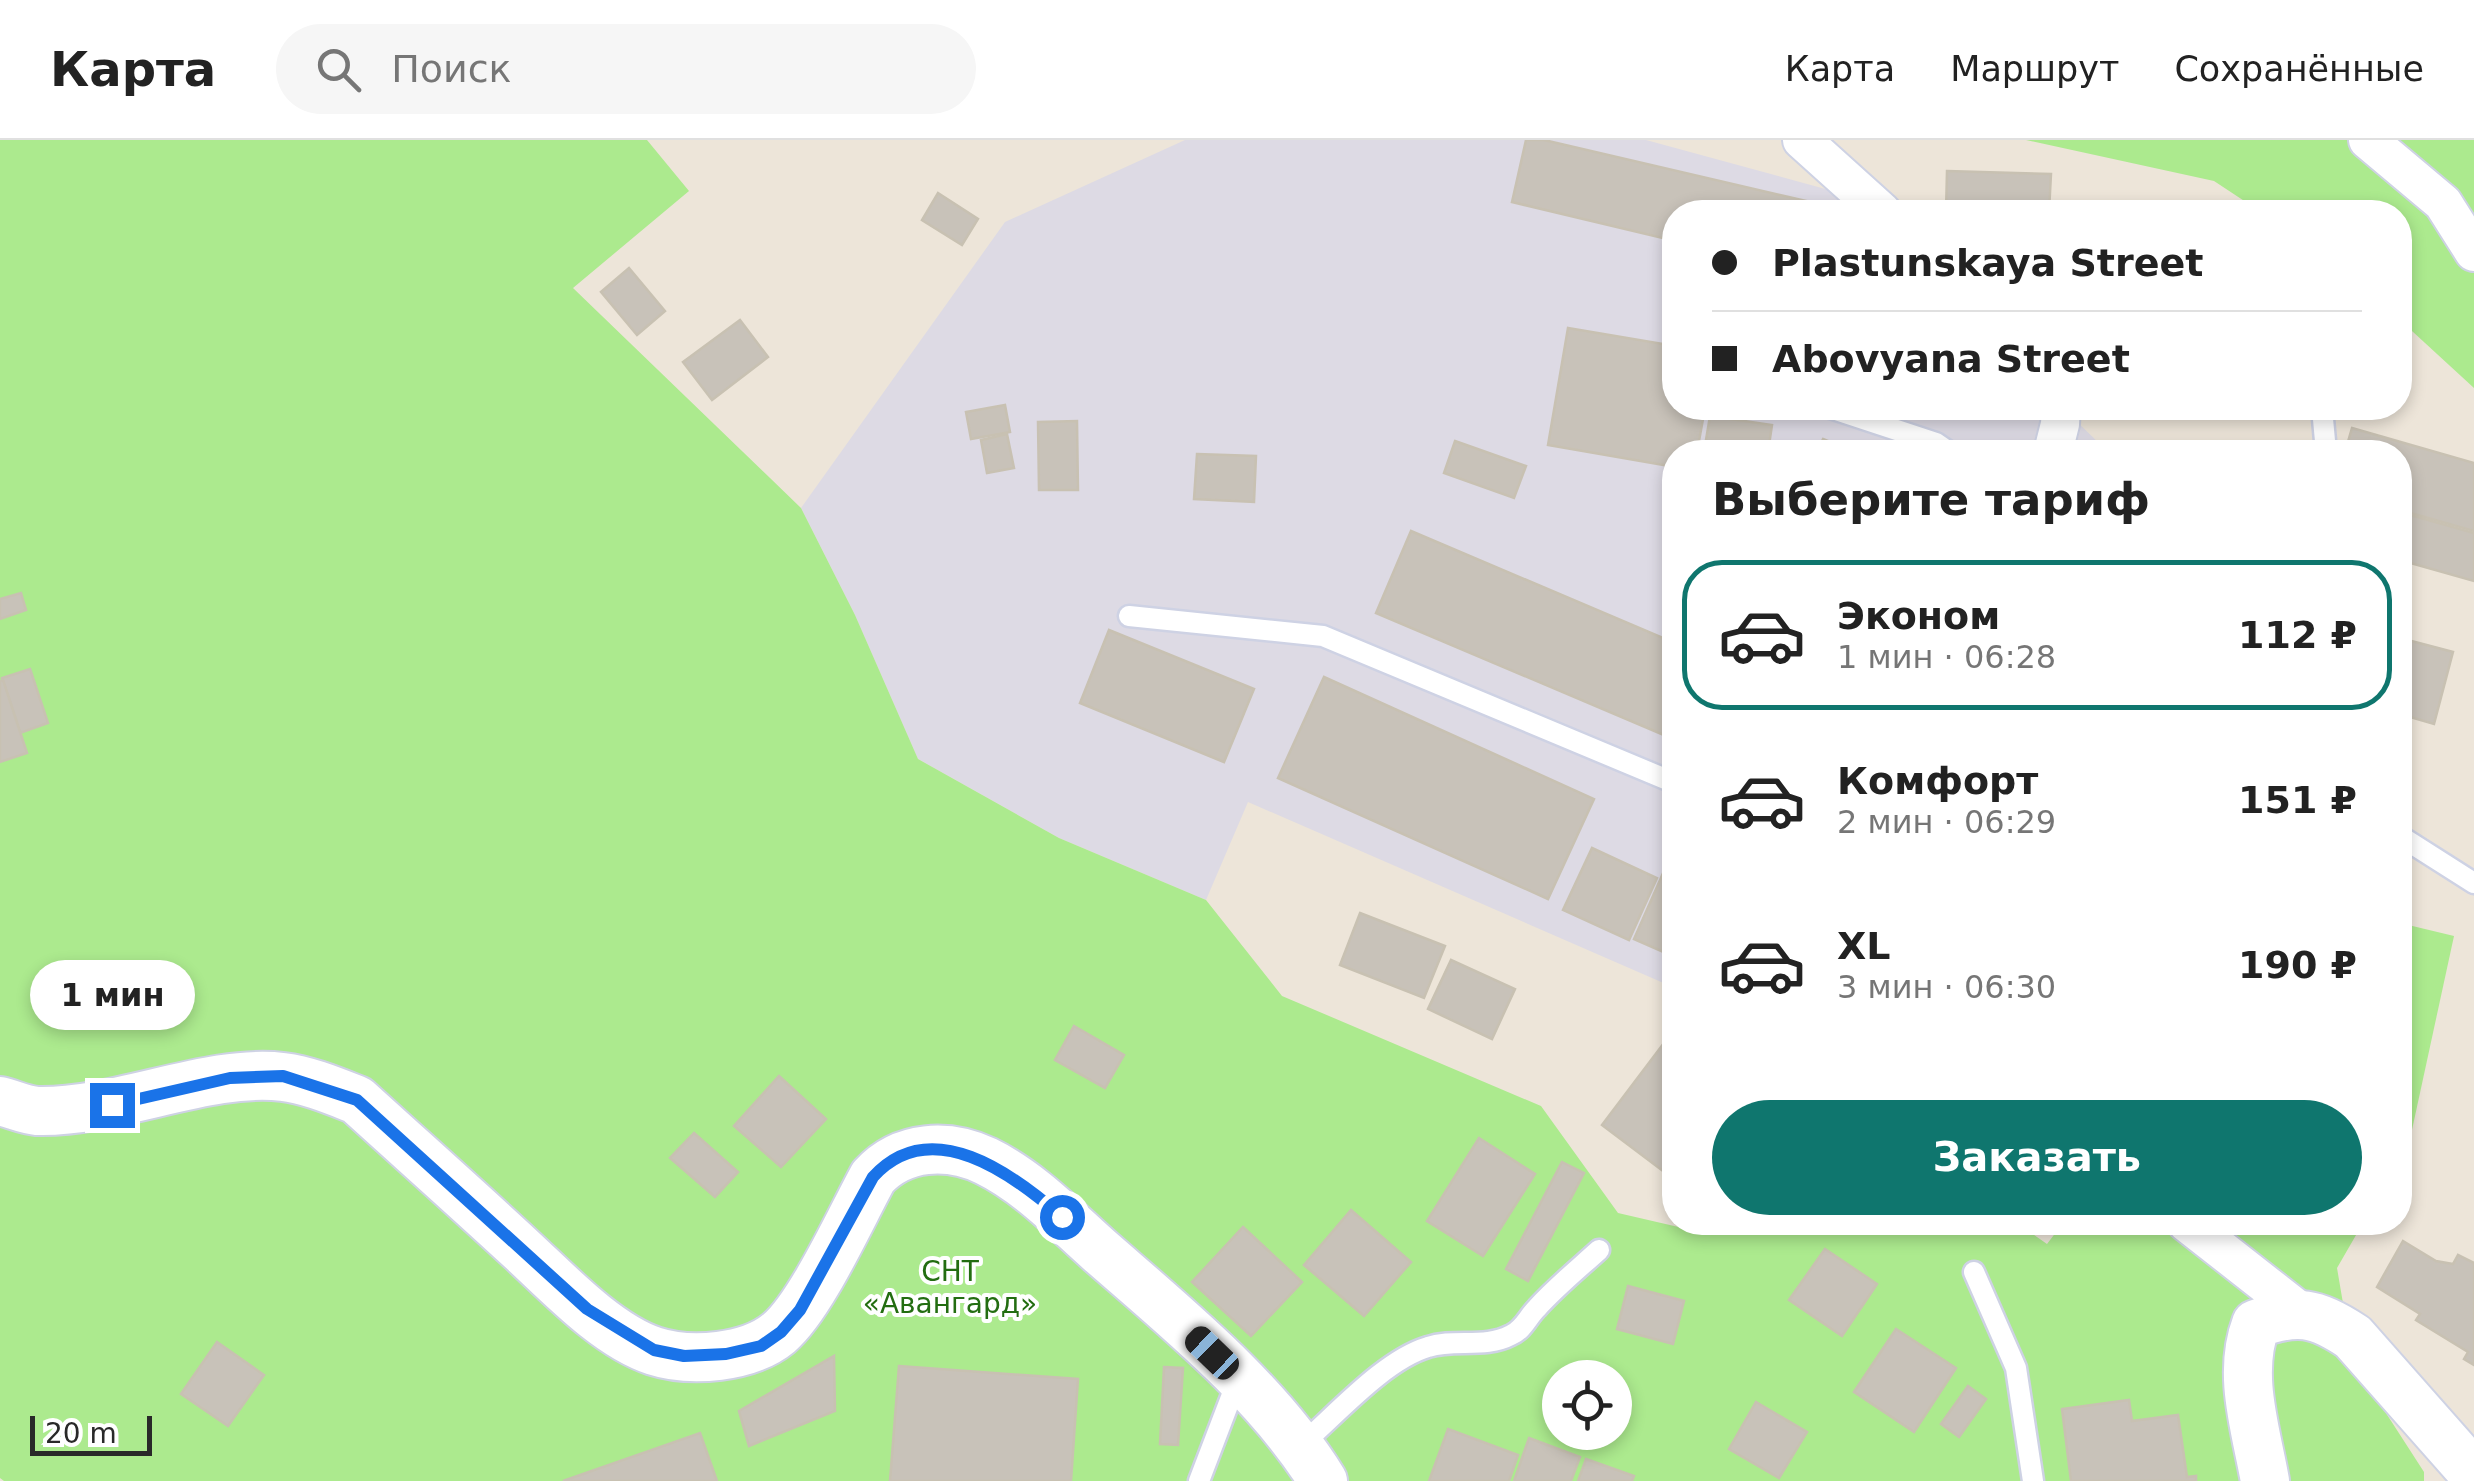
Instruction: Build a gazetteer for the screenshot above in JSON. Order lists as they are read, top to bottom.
{
  "parks": ["СНТ «Авангард»"],
  "scale_bar": "20 m",
  "page": {
    "header": "Карта",
    "search": "Поиск",
    "nav": ["Карта", "Маршрут", "Сохранённые"],
    "banner": ["Plastunskaya Street", "Abovyana Street"],
    "heading": "Выберите тариф",
    "list": [
      {
        "name": "Эконом",
        "note": "1 мин · 06:28",
        "value": "112 ₽"
      },
      {
        "name": "Комфорт",
        "note": "2 мин · 06:29",
        "value": "151 ₽"
      },
      {
        "name": "XL",
        "note": "3 мин · 06:30",
        "value": "190 ₽"
      }
    ],
    "bubble": "1 мин",
    "buttons": "Заказать",
    "scale": "20 m"
  }
}
